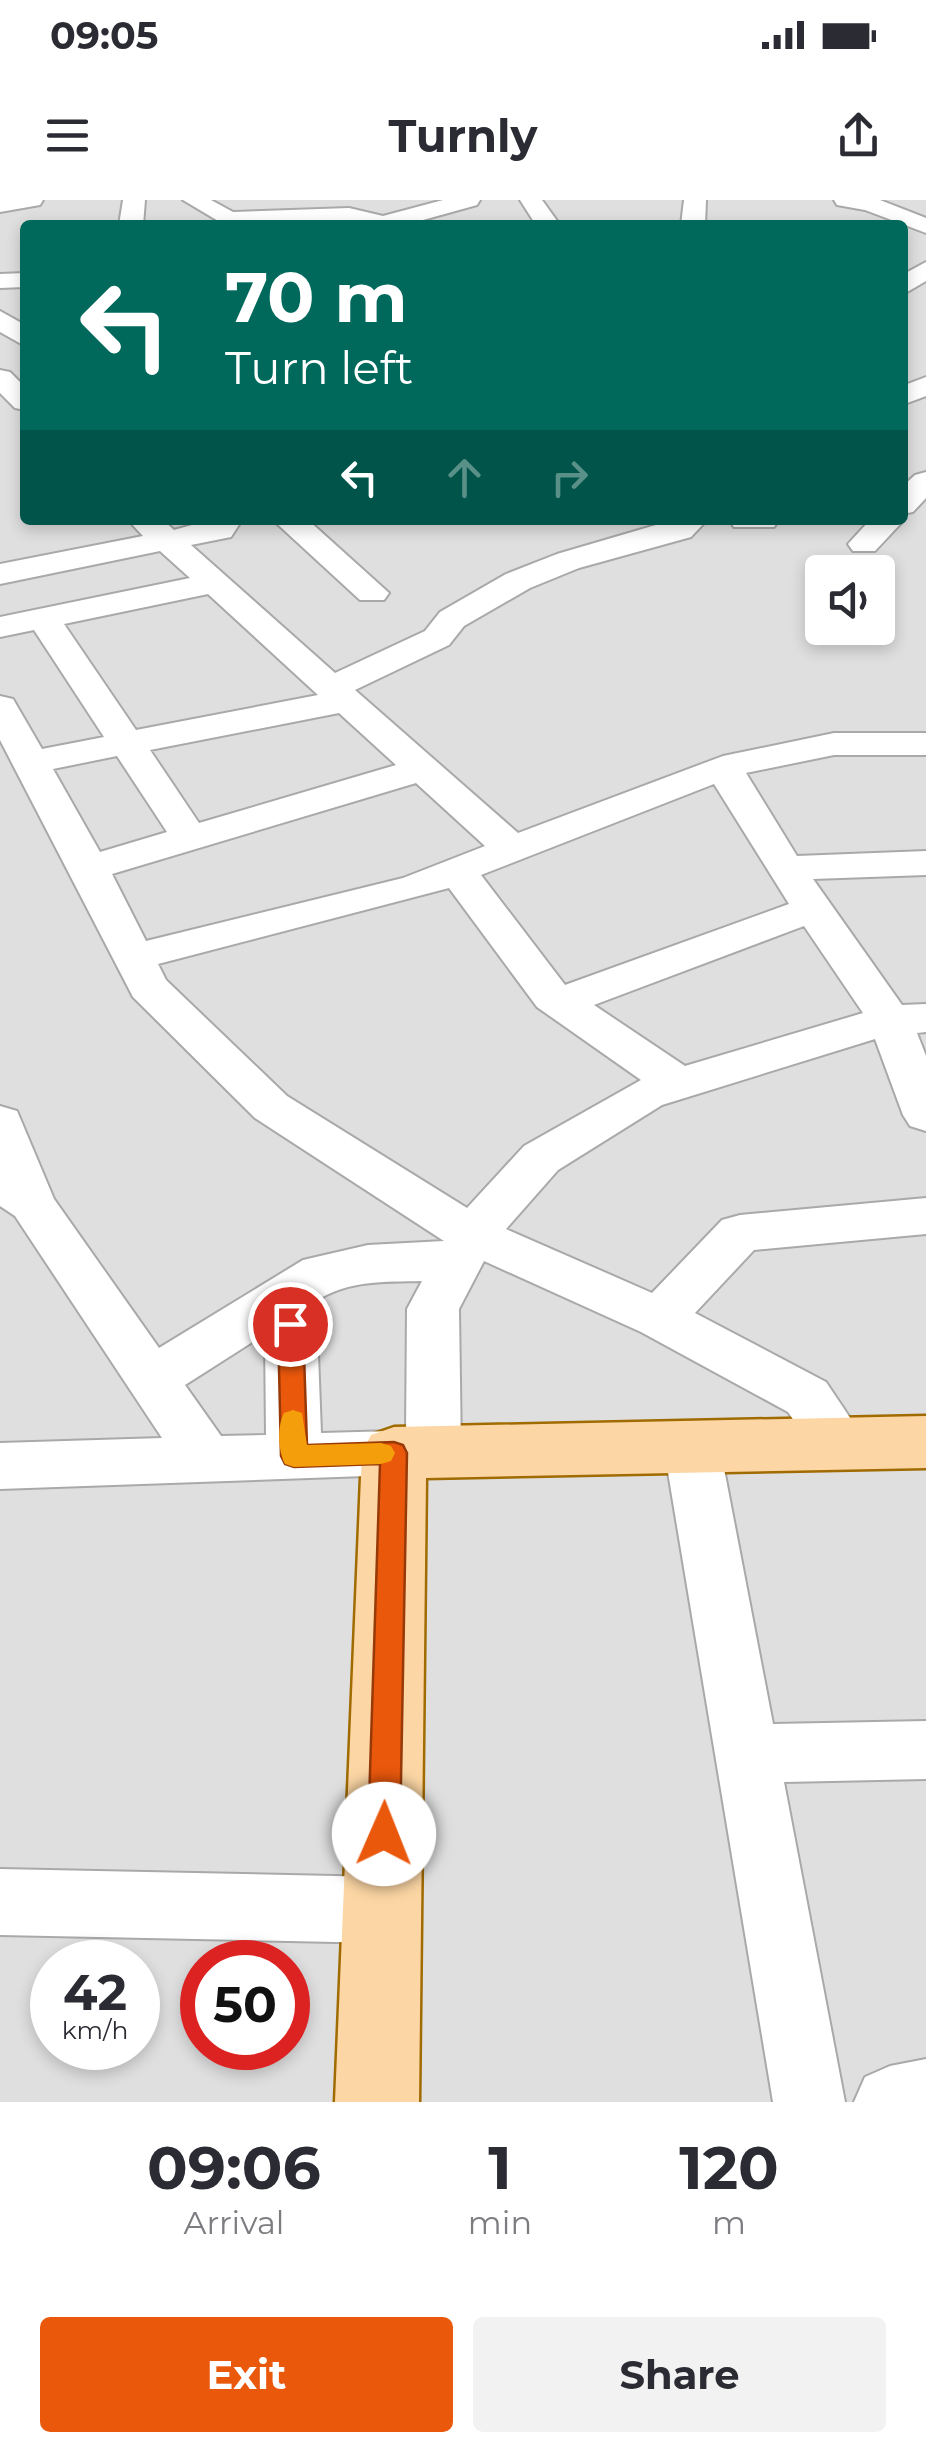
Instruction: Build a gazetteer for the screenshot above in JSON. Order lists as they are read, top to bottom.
{
  "page": {
    "status": "09:05",
    "header": "Turnly",
    "turn": ["70 m", "Turn left"],
    "speed": "42 km/h",
    "limit": "50",
    "eta": [
      "09:06",
      "Arrival",
      "1",
      "min",
      "120",
      "m"
    ],
    "buttons": ["Exit", "Share"]
  }
}
